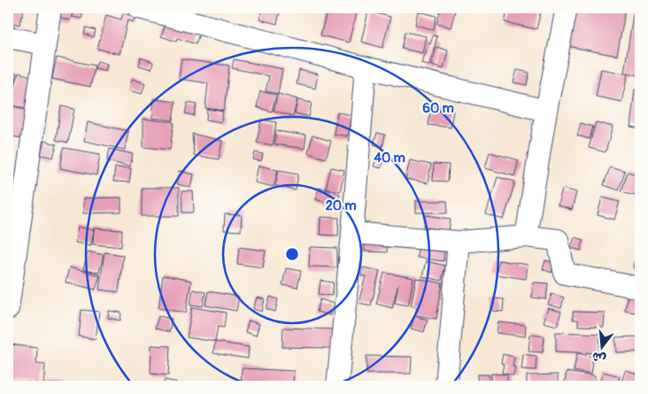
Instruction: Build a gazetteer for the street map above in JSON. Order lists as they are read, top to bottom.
{
  "north": "bottom",
  "rings": ["60 m", "40 m", "20 m"]
}
